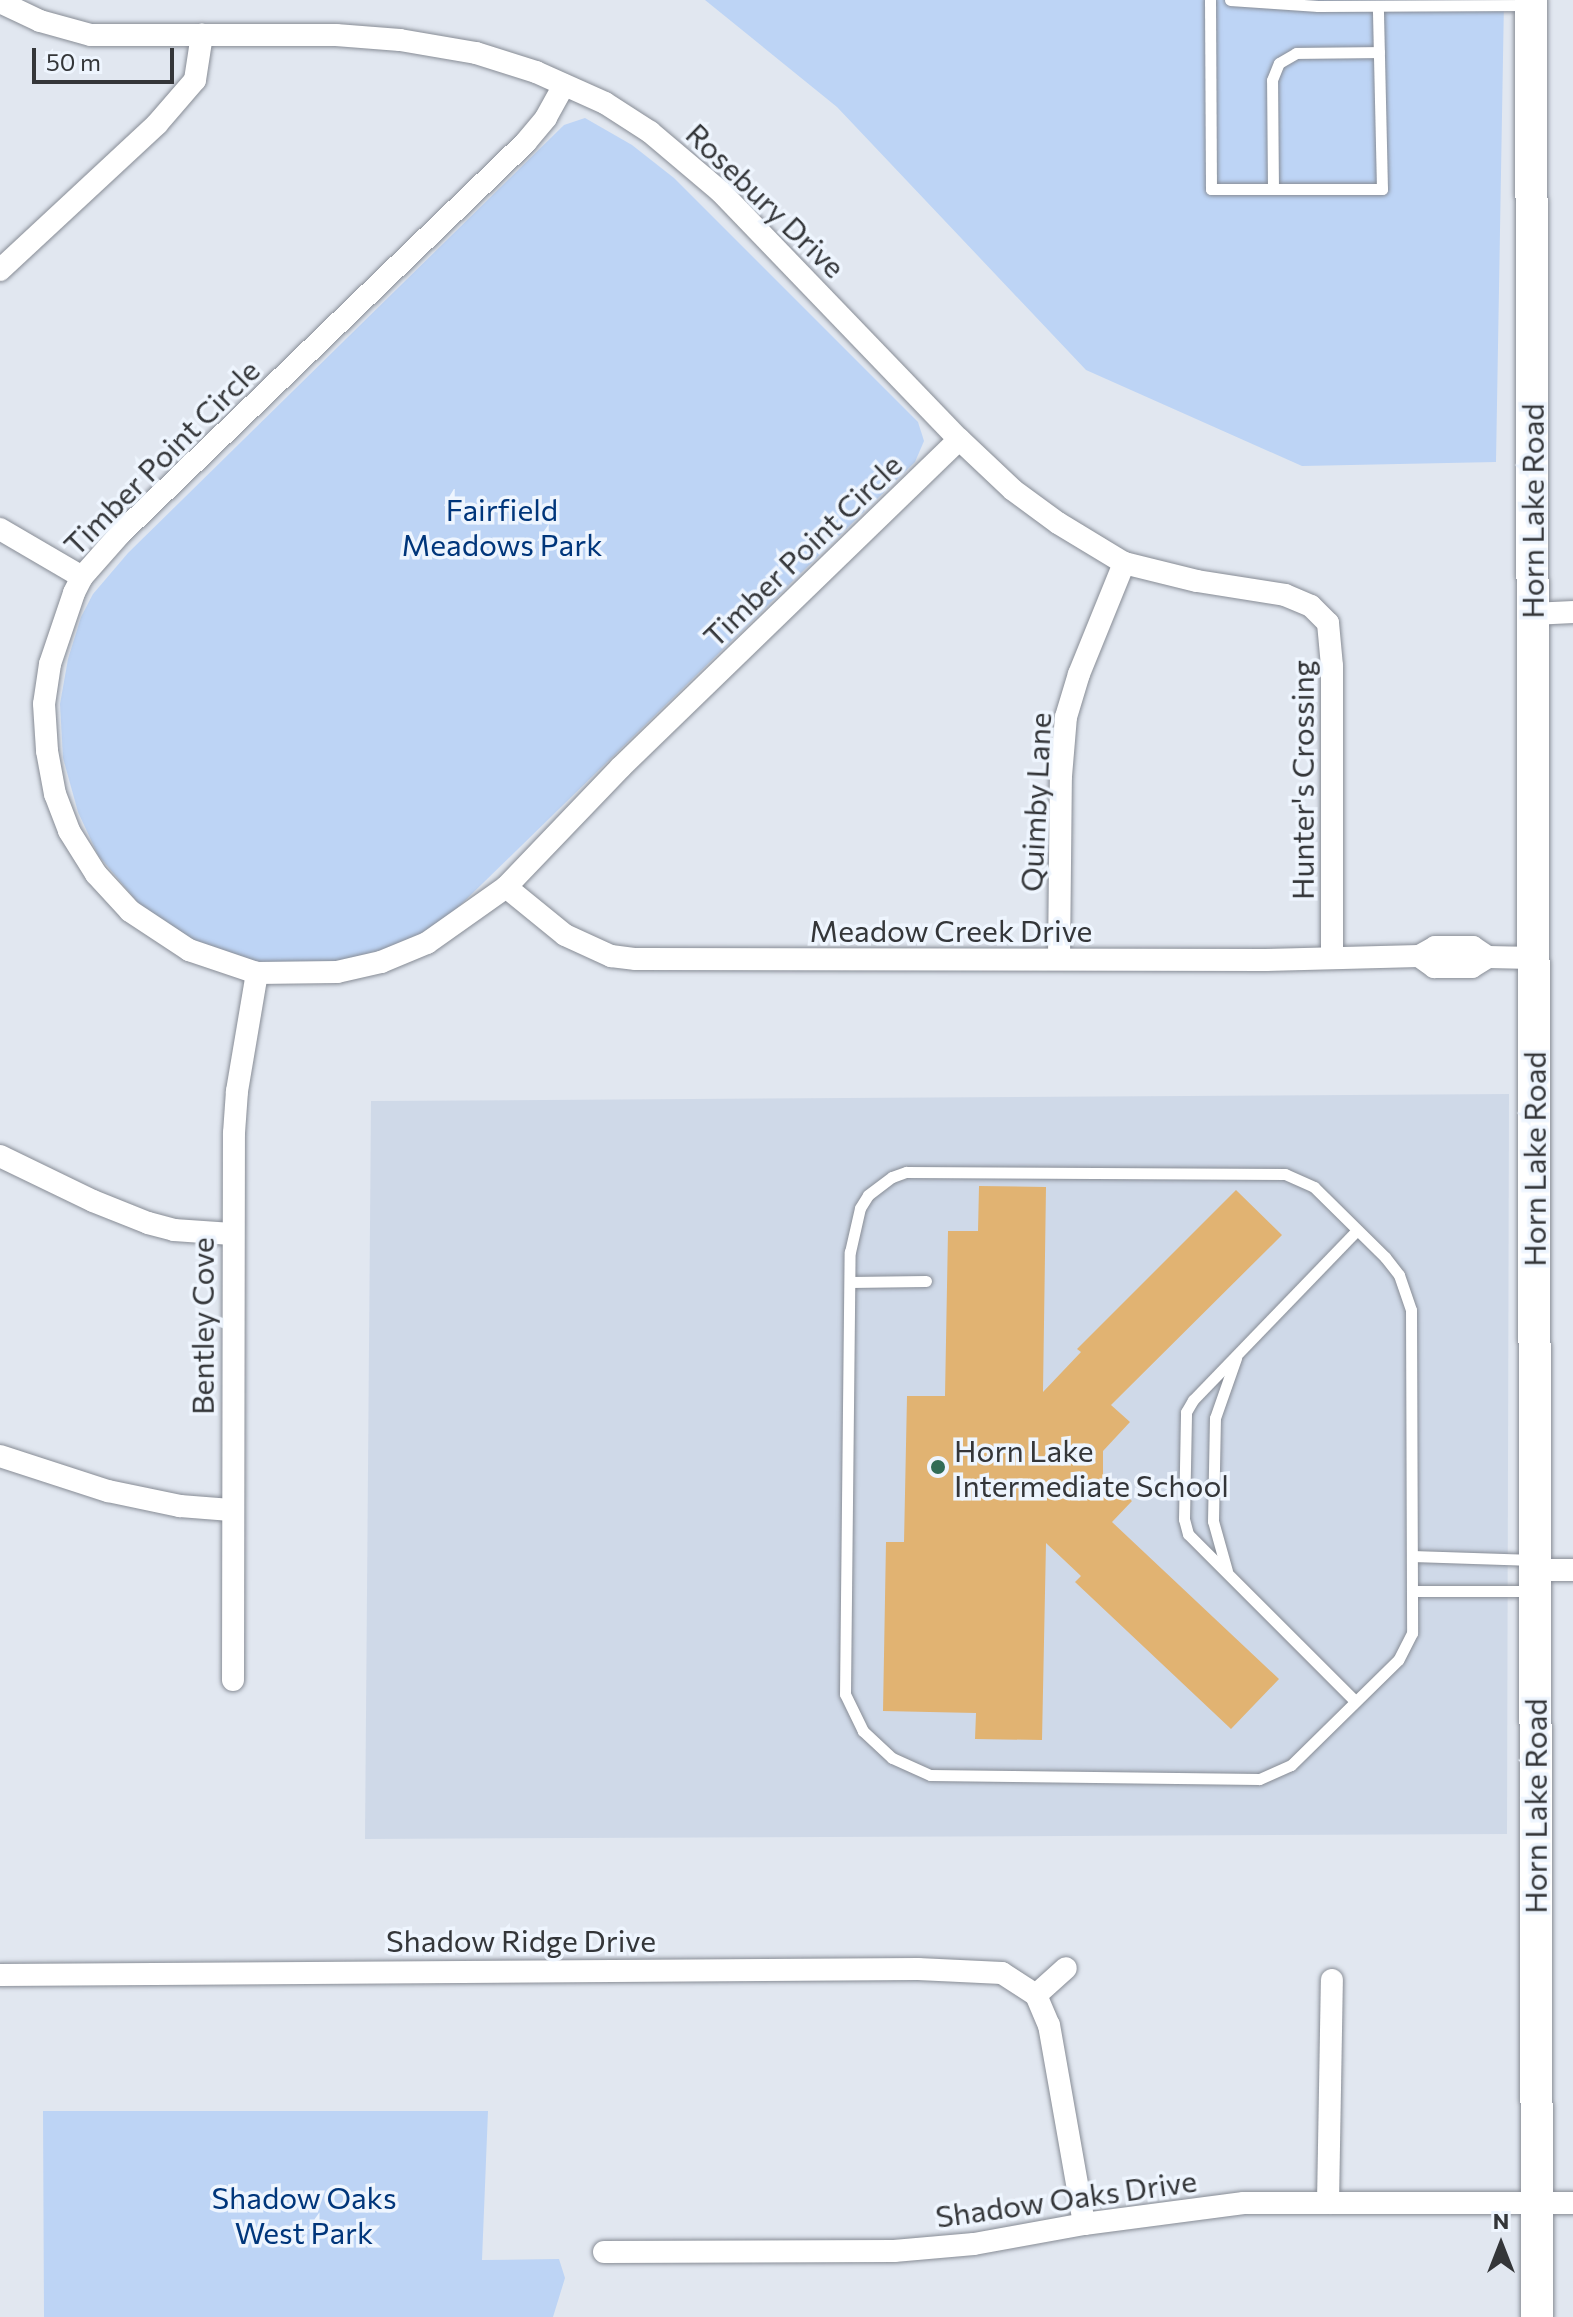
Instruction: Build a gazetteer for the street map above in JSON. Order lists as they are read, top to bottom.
{
  "streets": {
    "main road": ["Horn Lake Road"],
    "street": [
      "Rosebury Drive",
      "Timber Point Circle",
      "Hunter's Crossing",
      "Quimby Lane",
      "Meadow Creek Drive",
      "Bentley Cove",
      "Shadow Ridge Drive",
      "Shadow Oaks Drive"
    ]
  },
  "crossings": [
    ["Rosebury Drive", "Timber Point Circle"],
    ["Rosebury Drive", "Hunter's Crossing"],
    ["Rosebury Drive", "Quimby Lane"],
    ["Timber Point Circle", "Meadow Creek Drive"],
    ["Timber Point Circle", "Bentley Cove"],
    ["Horn Lake Road", "Meadow Creek Drive"],
    ["Horn Lake Road", "Shadow Oaks Drive"],
    ["Hunter's Crossing", "Meadow Creek Drive"],
    ["Quimby Lane", "Meadow Creek Drive"]
  ],
  "parks": ["Fairfield Meadows Park", "Shadow Oaks West Park"],
  "places": ["Horn Lake Intermediate School"],
  "scale_bar": "50 m",
  "north": "top"
}
